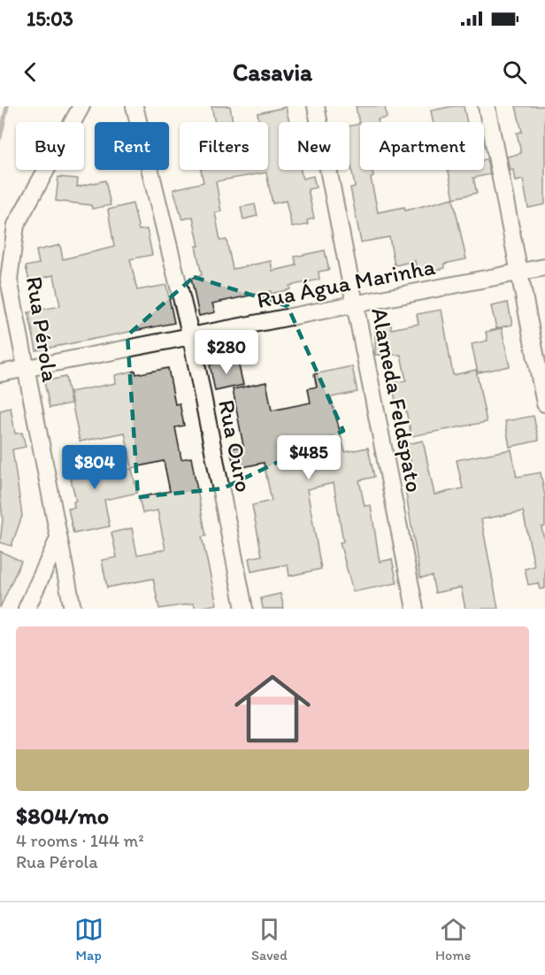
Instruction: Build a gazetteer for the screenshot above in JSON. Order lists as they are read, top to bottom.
{
  "streets": {
    "street": [
      "Rua Água Marinha",
      "Rua Pérola",
      "Alameda Feldspato",
      "Rua Ouro"
    ]
  },
  "crossings": [
    ["Rua Água Marinha", "Rua Pérola"],
    ["Rua Água Marinha", "Alameda Feldspato"],
    ["Rua Água Marinha", "Rua Ouro"]
  ],
  "page": {
    "status": "15:03",
    "header": "Casavia",
    "chip": [
      "Buy",
      "Rent",
      "Filters",
      "New",
      "Apartment"
    ],
    "price": ["$280", "$485", "$804"],
    "list": [
      {
        "name": "$804/mo",
        "note": "4 rooms · 144 m² · Rua Pérola"
      }
    ],
    "tabs": ["Map", "Saved", "Home"]
  }
}
